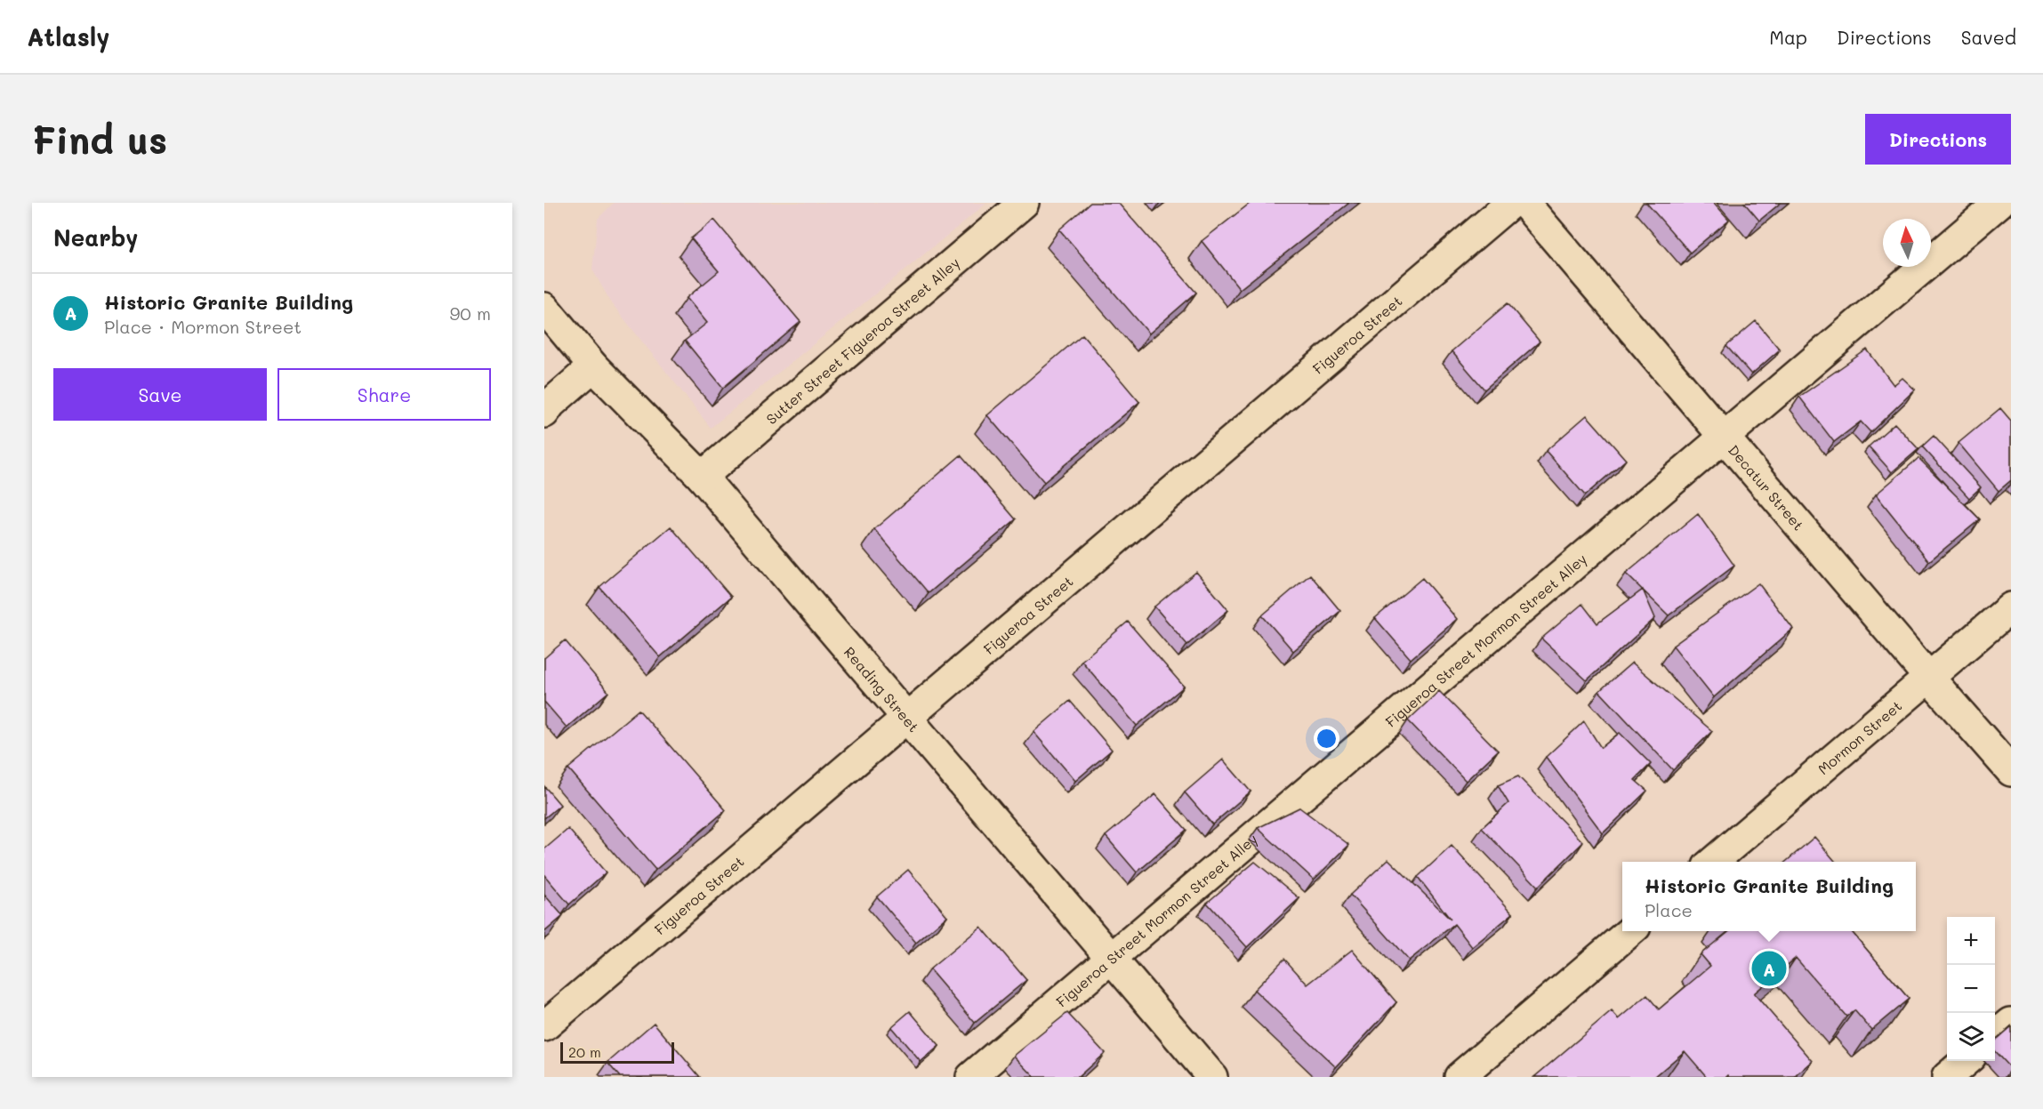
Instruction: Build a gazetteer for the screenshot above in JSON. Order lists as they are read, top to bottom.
{
  "streets": {
    "street": [
      "Figueroa Street",
      "Sutter Street Figueroa Street Alley",
      "Decatur Street",
      "Figueroa Street Mormon Street Alley",
      "Reading Street",
      "Mormon Street"
    ]
  },
  "crossings": [
    ["Figueroa Street", "Reading Street"],
    ["Sutter Street Figueroa Street Alley", "Reading Street"],
    ["Decatur Street", "Figueroa Street Mormon Street Alley"],
    ["Decatur Street", "Mormon Street"],
    ["Figueroa Street Mormon Street Alley", "Reading Street"]
  ],
  "scale_bar": "20 m",
  "north": "top",
  "page": {
    "header": "Atlasly",
    "nav": ["Map", "Directions", "Saved"],
    "buttons": [
      "Directions",
      ["Save", "Share"]
    ],
    "title": "Find us",
    "heading": "Nearby",
    "list": [
      {
        "mark": "A",
        "name": "Historic Granite Building",
        "note": "Place · Mormon Street",
        "value": "90 m"
      }
    ],
    "popup": ["Historic Granite Building", "Place"],
    "map_buttons": ["+", "−"],
    "pins": "A",
    "scale": "20 m"
  }
}
